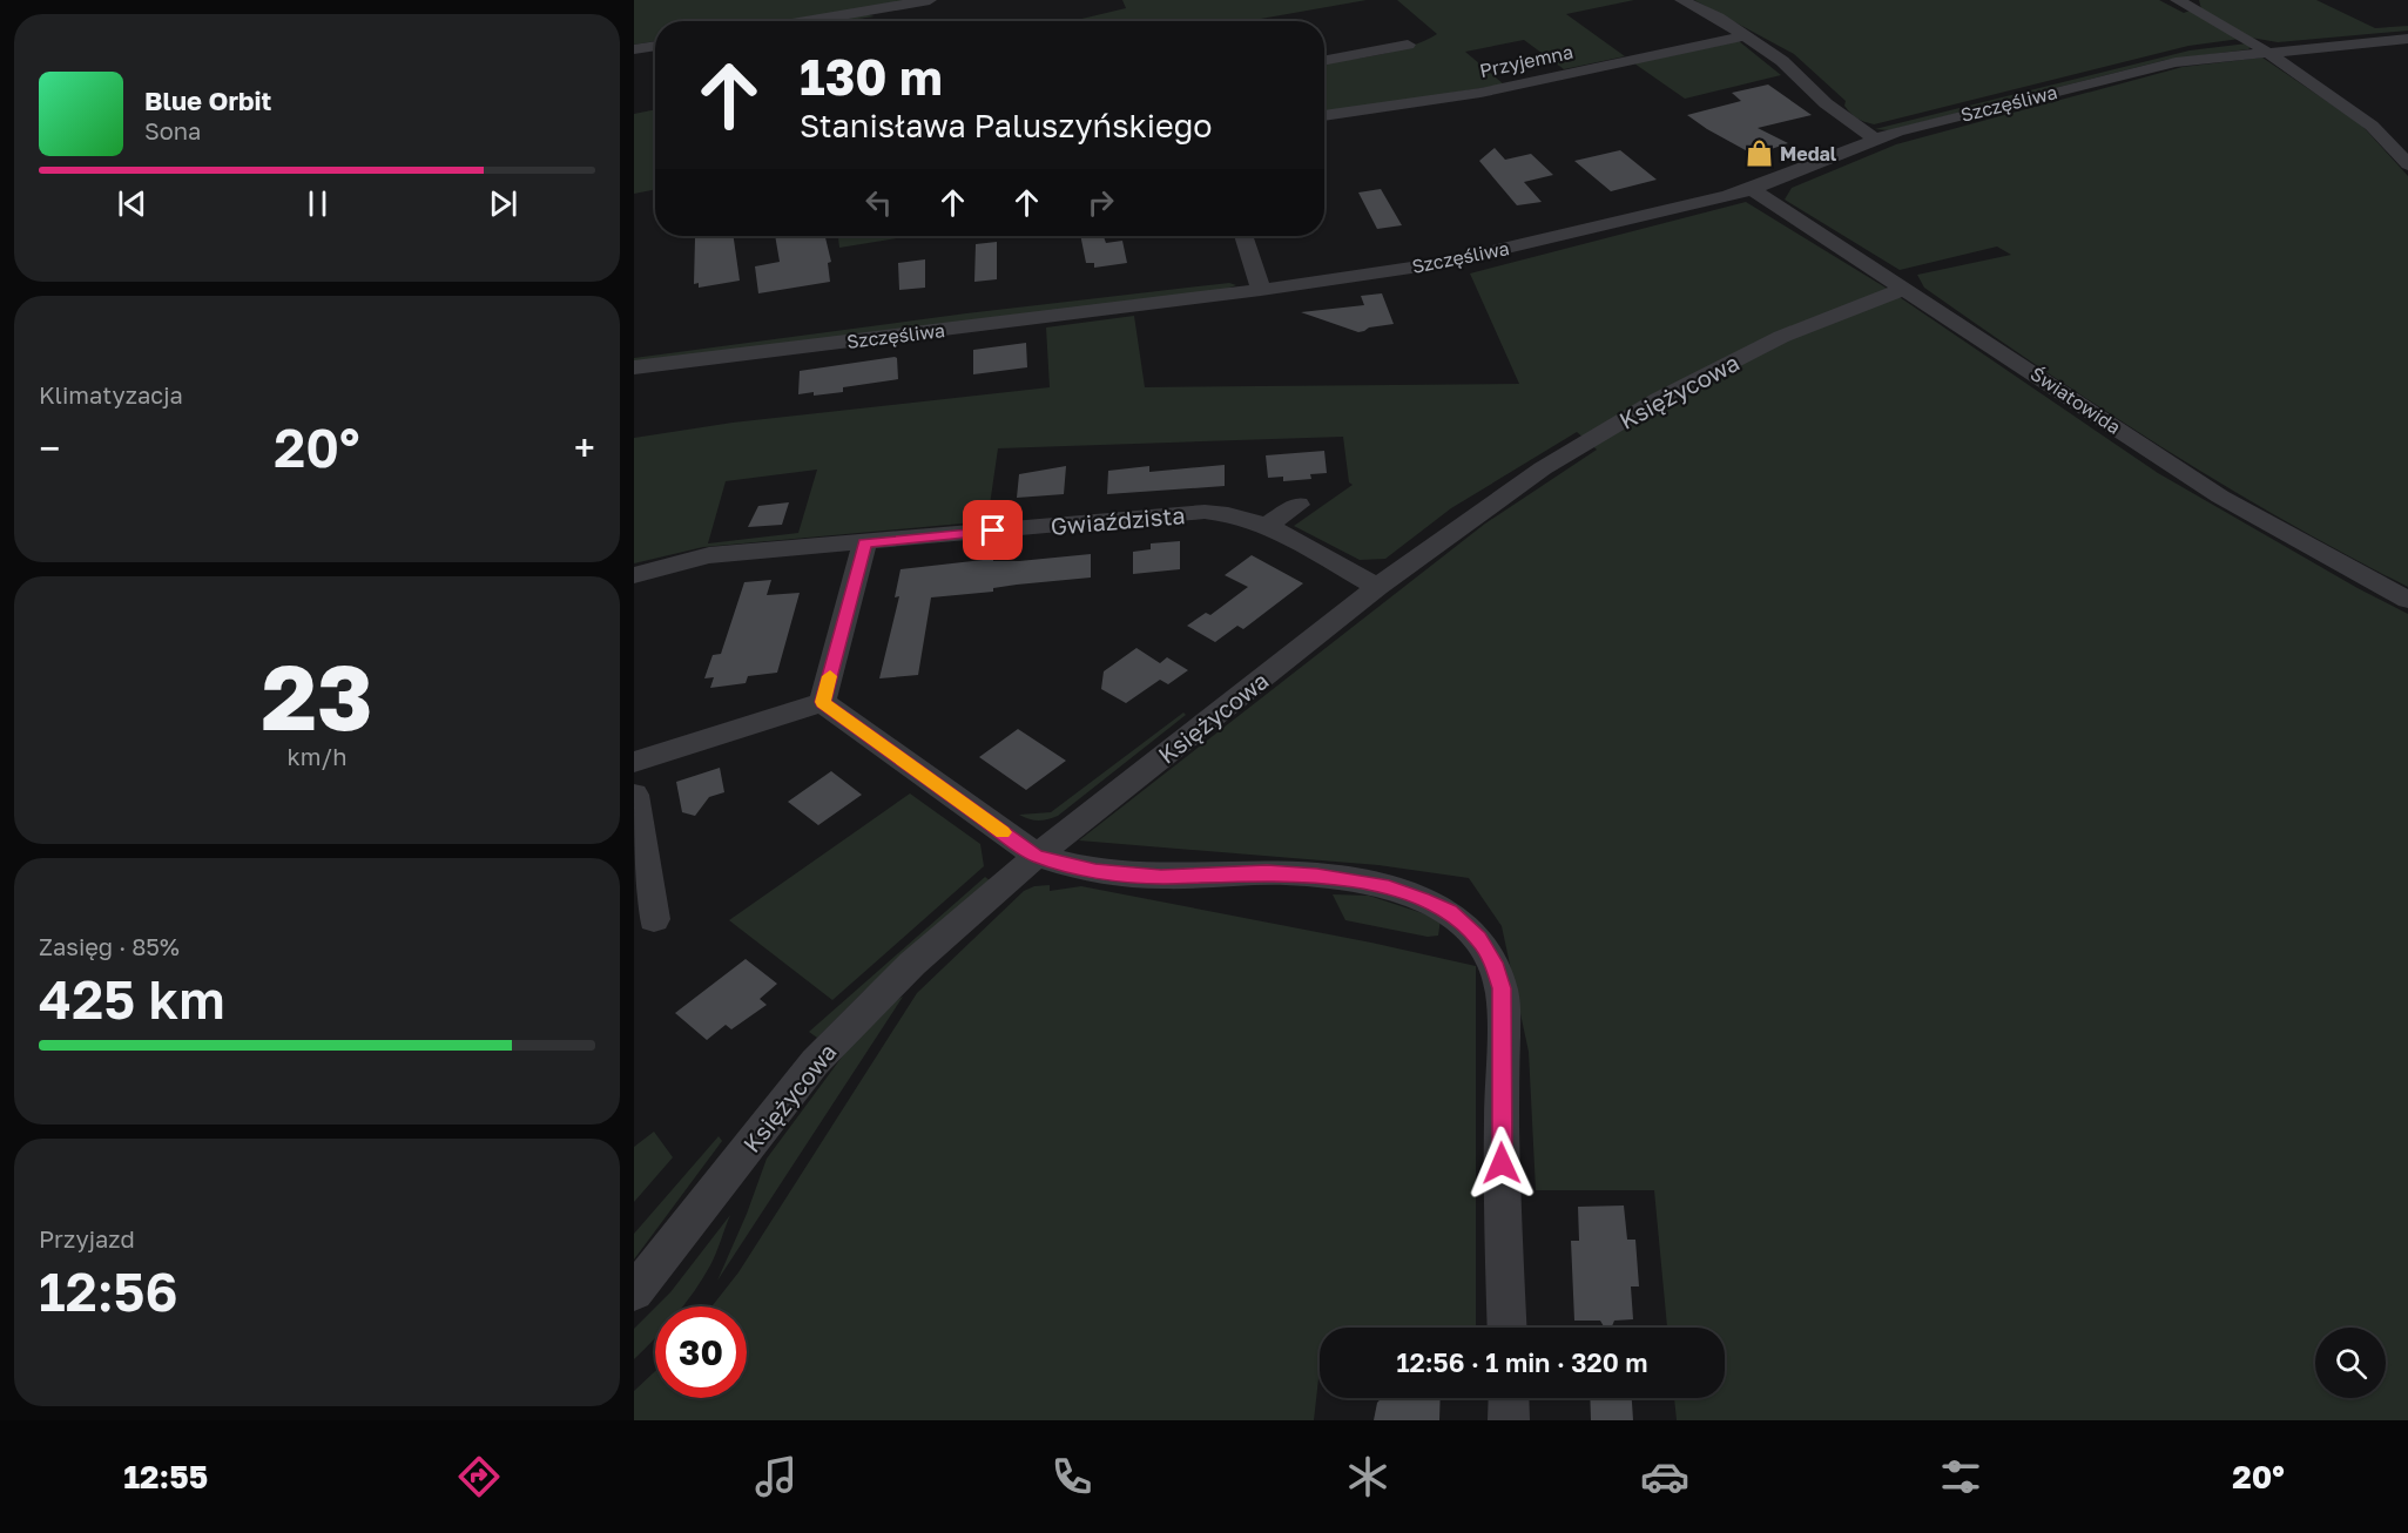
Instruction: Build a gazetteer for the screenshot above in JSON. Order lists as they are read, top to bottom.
{
  "streets": {
    "street": [
      "Przyjemna",
      "Szczęśliwa",
      "Księżycowa",
      "Światowida",
      "Gwiaździsta"
    ]
  },
  "crossings": [
    ["Szczęśliwa", "Światowida"],
    ["Księżycowa", "Światowida"],
    ["Księżycowa", "Gwiaździsta"]
  ],
  "places": {
    "shop": ["Medal"]
  },
  "page": {
    "turn": ["130 m", "Stanisława Paluszyńskiego"],
    "song": ["Blue Orbit", "Sona"],
    "tile": [
      "Klimatyzacja",
      ["23", "km/h"],
      ["Zasięg · 85%", "425 km"],
      ["Przyjazd", "12:56"]
    ],
    "heat": ["−", "20°", "+"],
    "limit": "30",
    "trip": "12:56 · 1 min · 320 m",
    "tabs": ["12:55", "20°"]
  }
}
